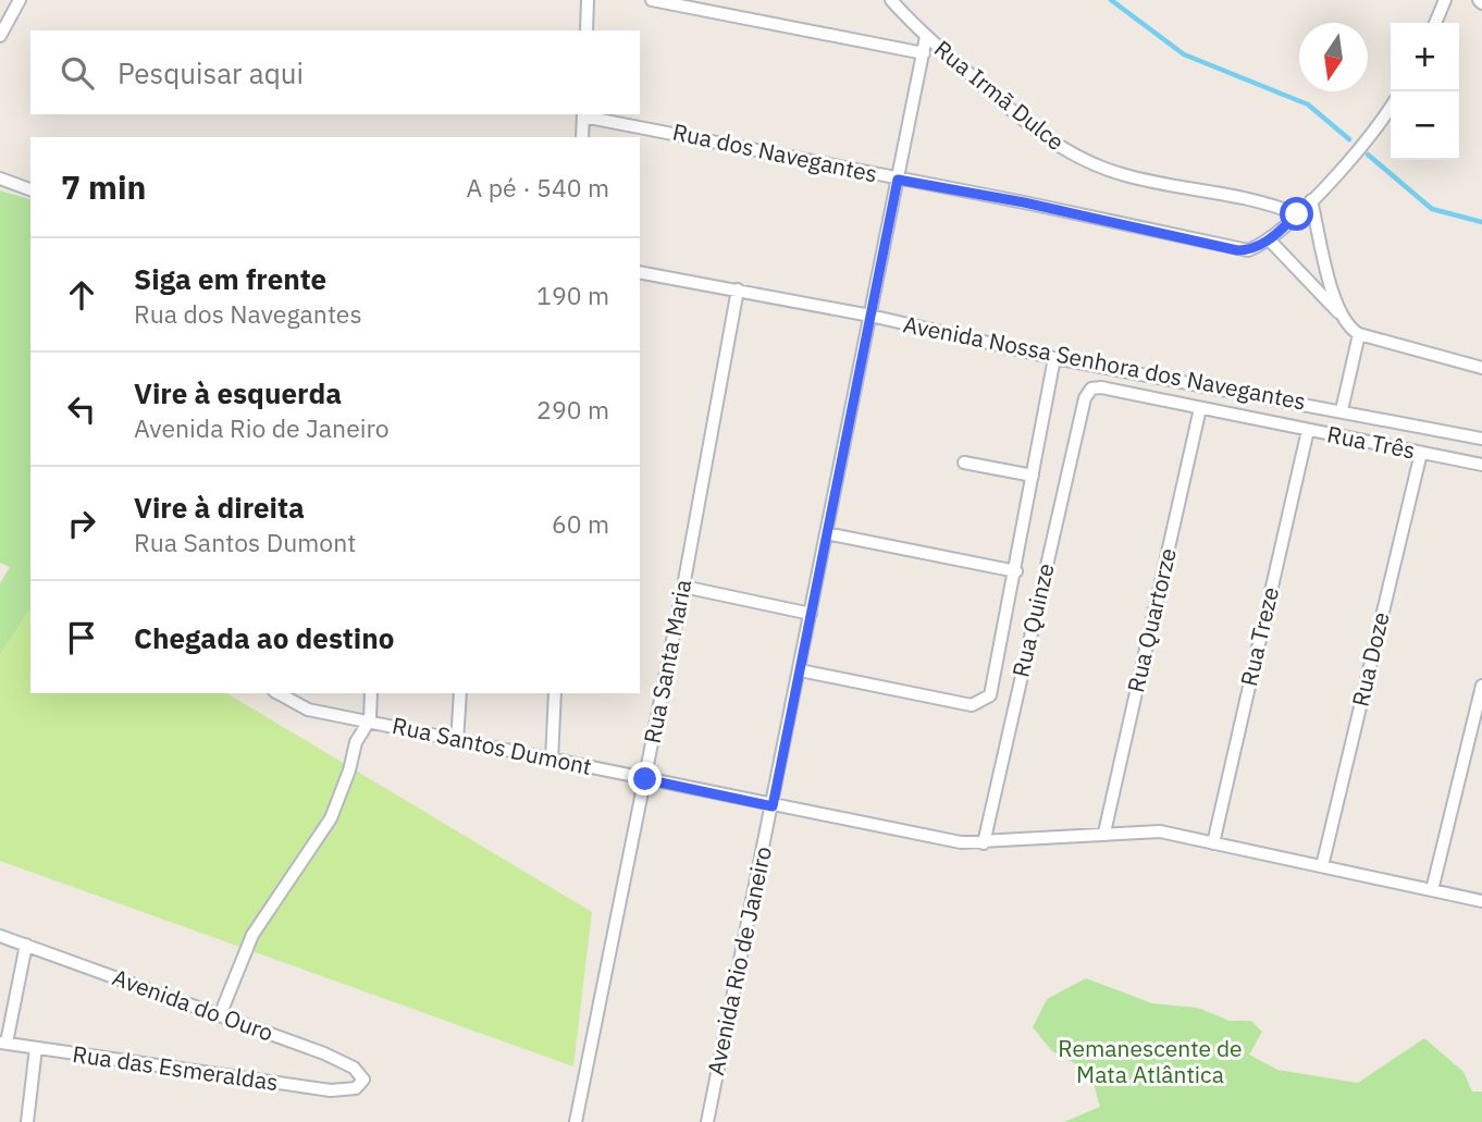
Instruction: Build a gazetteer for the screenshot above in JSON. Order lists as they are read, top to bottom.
{
  "streets": {
    "street": [
      "Rua Irmã Dulce",
      "Rua dos Navegantes",
      "Avenida Nossa Senhora dos Navegantes",
      "Rua Três",
      "Rua Quinze",
      "Rua Quartorze",
      "Rua Treze",
      "Rua Doze",
      "Rua Santa Maria",
      "Rua Santos Dumont",
      "Avenida Rio de Janeiro",
      "Avenida do Ouro",
      "Rua das Esmeraldas"
    ]
  },
  "crossings": [
    ["Rua Irmã Dulce", "Rua dos Navegantes"],
    ["Rua Irmã Dulce", "Avenida Rio de Janeiro"],
    ["Rua dos Navegantes", "Avenida Rio de Janeiro"],
    ["Avenida Nossa Senhora dos Navegantes", "Rua Santa Maria"],
    ["Avenida Nossa Senhora dos Navegantes", "Avenida Rio de Janeiro"],
    ["Rua Três", "Rua Quinze"],
    ["Rua Três", "Rua Quartorze"],
    ["Rua Três", "Rua Treze"],
    ["Rua Três", "Rua Doze"],
    ["Rua Quinze", "Rua Santos Dumont"],
    ["Rua Quartorze", "Rua Santos Dumont"],
    ["Rua Treze", "Rua Santos Dumont"],
    ["Rua Doze", "Rua Santos Dumont"],
    ["Rua Santa Maria", "Rua Santos Dumont"],
    ["Rua Santos Dumont", "Avenida Rio de Janeiro"],
    ["Avenida do Ouro", "Rua das Esmeraldas"]
  ],
  "parks": ["Remanescente de Mata Atlântica"],
  "north": "bottom",
  "page": {
    "map_buttons": ["+", "−"],
    "search": "Pesquisar aqui",
    "heading": ["7 min", "A pé · 540 m"],
    "list": [
      ["Siga em frente", "Rua dos Navegantes", "190 m"],
      ["Vire à esquerda", "Avenida Rio de Janeiro", "290 m"],
      ["Vire à direita", "Rua Santos Dumont", "60 m"],
      "Chegada ao destino"
    ]
  }
}
